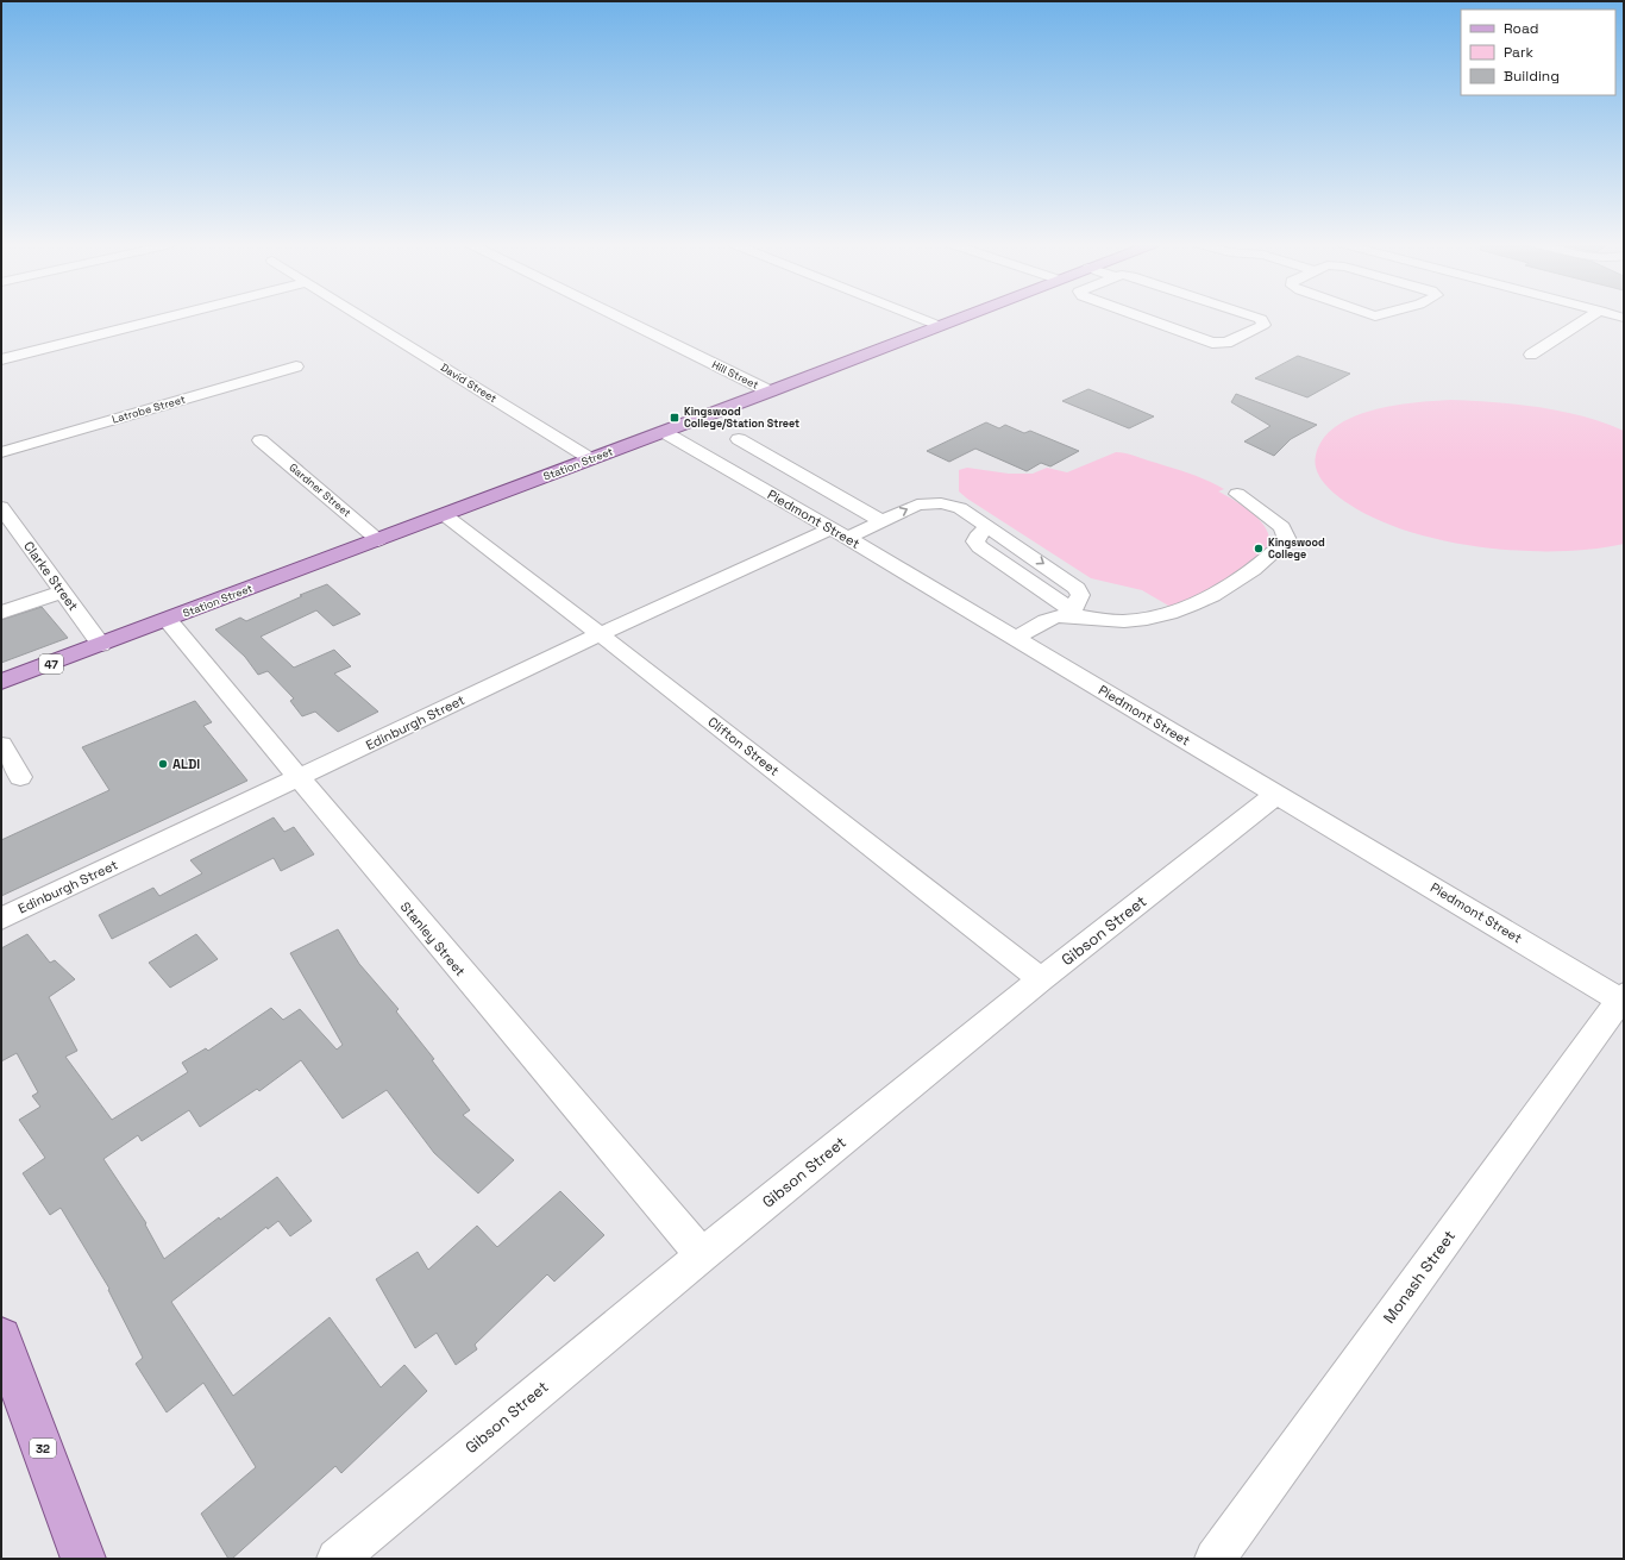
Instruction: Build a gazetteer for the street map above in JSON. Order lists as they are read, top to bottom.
{
  "streets": {
    "main road": ["Station Street", "47", "32"],
    "street": [
      "Hill Street",
      "David Street",
      "Latrobe Street",
      "Gardner Street",
      "Piedmont Street",
      "Clarke Street",
      "Edinburgh Street",
      "Clifton Street",
      "Gibson Street",
      "Stanley Street",
      "Monash Street"
    ]
  },
  "crossings": [
    ["Hill Street", "Station Street"],
    ["David Street", "Station Street"],
    ["Station Street", "Gardner Street"],
    ["Station Street", "Piedmont Street"],
    ["Station Street", "Clarke Street"],
    ["Station Street", "Clifton Street"],
    ["Station Street", "Stanley Street"],
    ["Piedmont Street", "Edinburgh Street"],
    ["Piedmont Street", "Gibson Street"],
    ["Piedmont Street", "Monash Street"],
    ["Edinburgh Street", "Clifton Street"],
    ["Edinburgh Street", "Stanley Street"],
    ["Clifton Street", "Gibson Street"],
    ["Gibson Street", "Stanley Street"]
  ],
  "places": {
    "transit": ["Kingswood College/Station Street"],
    "other": ["Kingswood College", "ALDI"]
  },
  "legend": ["Road", "Park", "Building"]
}
